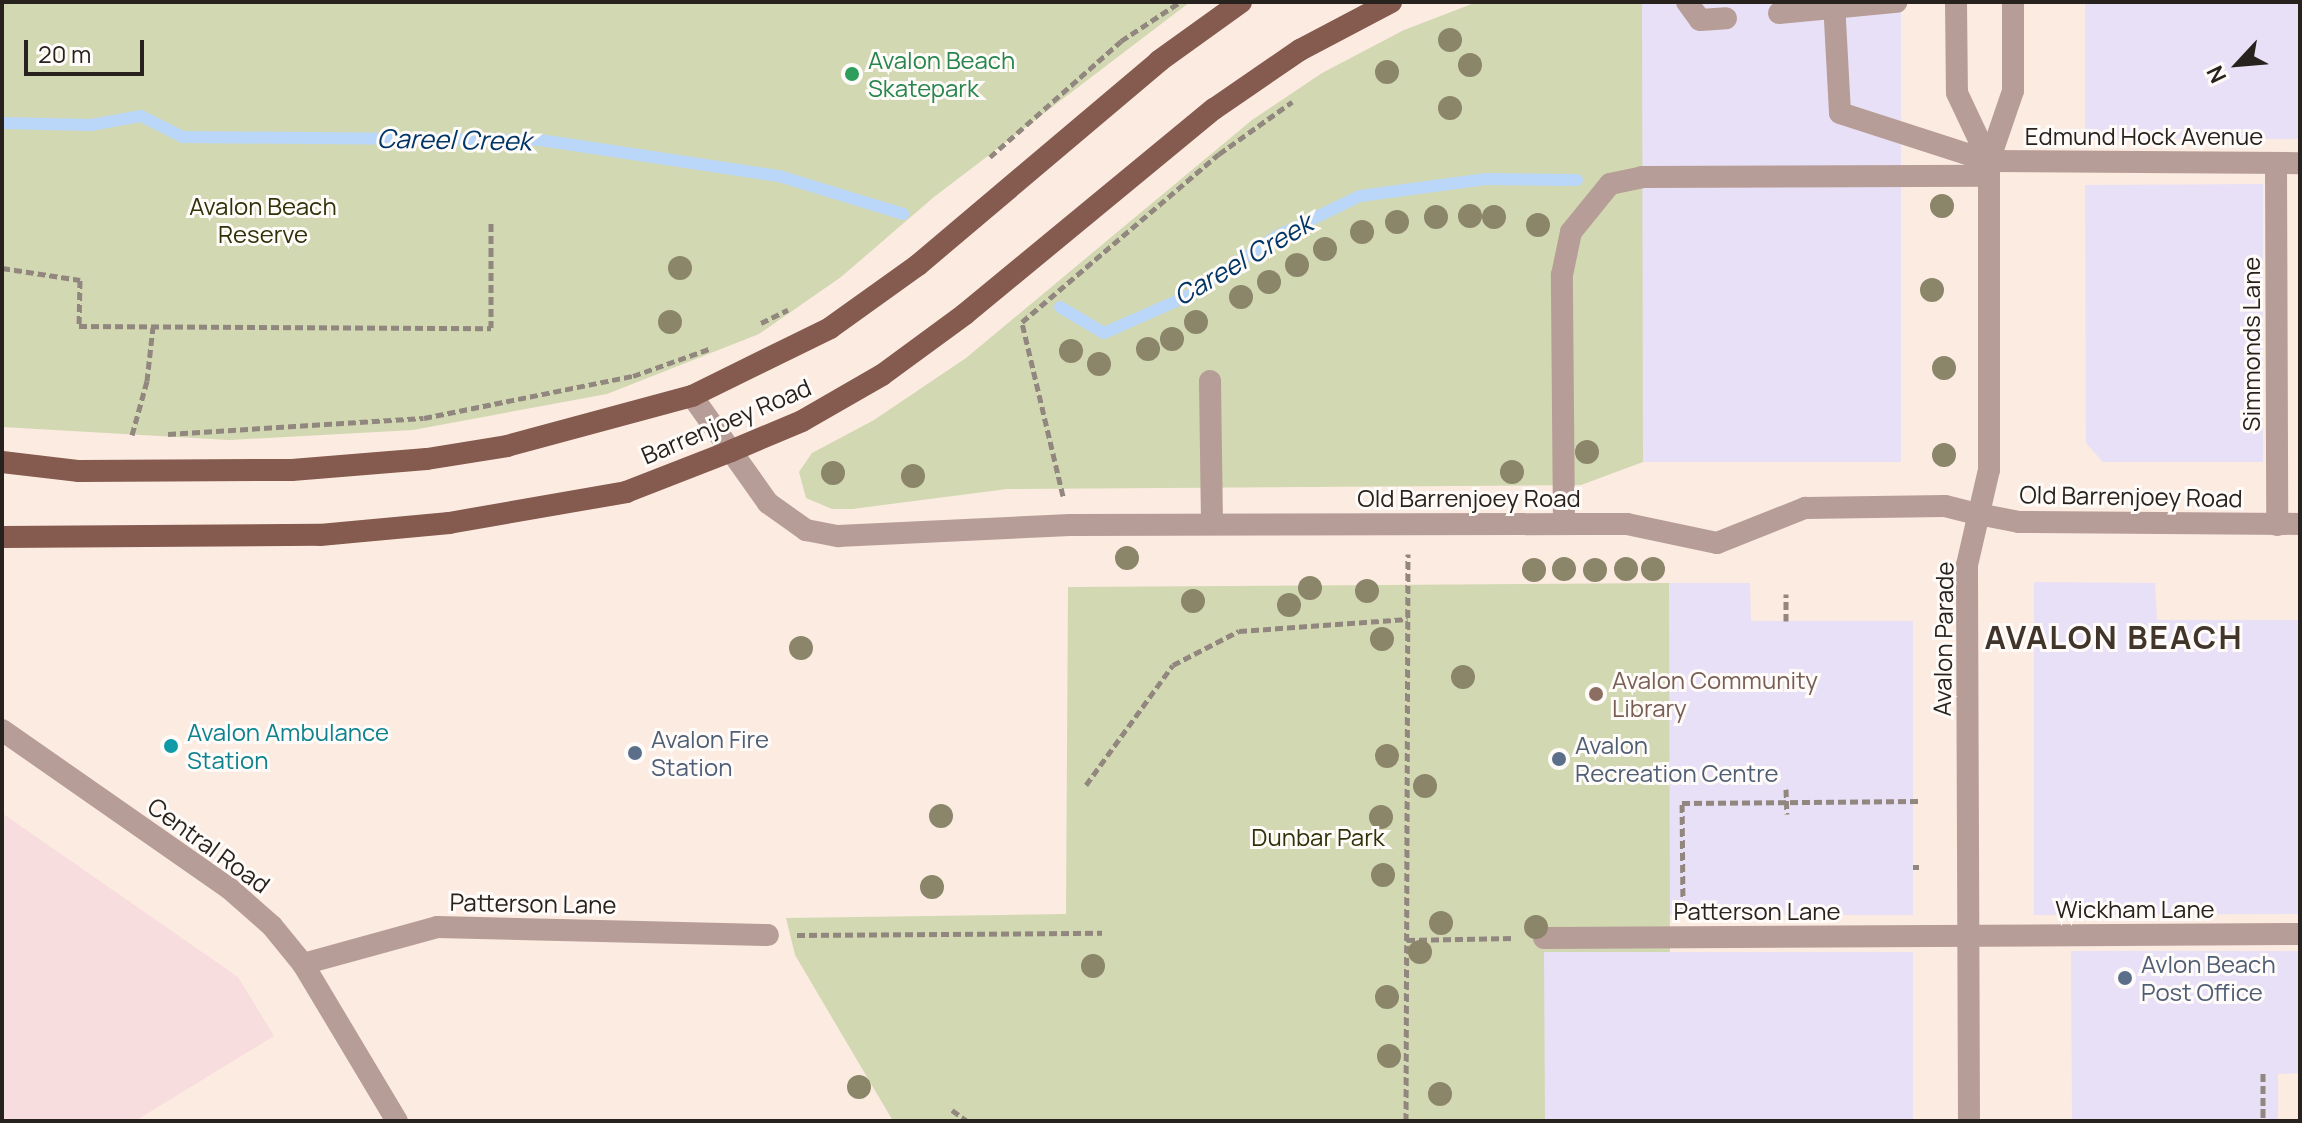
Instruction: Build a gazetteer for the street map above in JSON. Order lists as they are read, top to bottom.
{
  "streets": {
    "main road": ["Barrenjoey Road"],
    "street": [
      "Edmund Hock Avenue",
      "Simmonds Lane",
      "Old Barrenjoey Road",
      "Avalon Parade",
      "Central Road",
      "Patterson Lane",
      "Wickham Lane"
    ]
  },
  "crossings": [
    ["Edmund Hock Avenue", "Simmonds Lane"],
    ["Edmund Hock Avenue", "Old Barrenjoey Road"],
    ["Edmund Hock Avenue", "Avalon Parade"],
    ["Simmonds Lane", "Old Barrenjoey Road"],
    ["Barrenjoey Road", "Old Barrenjoey Road"],
    ["Old Barrenjoey Road", "Avalon Parade"],
    ["Avalon Parade", "Patterson Lane"],
    ["Avalon Parade", "Wickham Lane"],
    ["Central Road", "Patterson Lane"],
    ["Patterson Lane", "Wickham Lane"]
  ],
  "districts": ["AVALON BEACH"],
  "water": ["Careel Creek"],
  "parks": ["Avalon Beach Reserve", "Dunbar Park"],
  "places": [
    "Avalon Beach Skatepark",
    "Avalon Community Library",
    "Avalon Ambulance Station",
    "Avalon Fire Station",
    "Avalon Recreation Centre",
    "Avlon Beach Post Office"
  ],
  "scale_bar": "20 m",
  "north": "bottom left"
}
